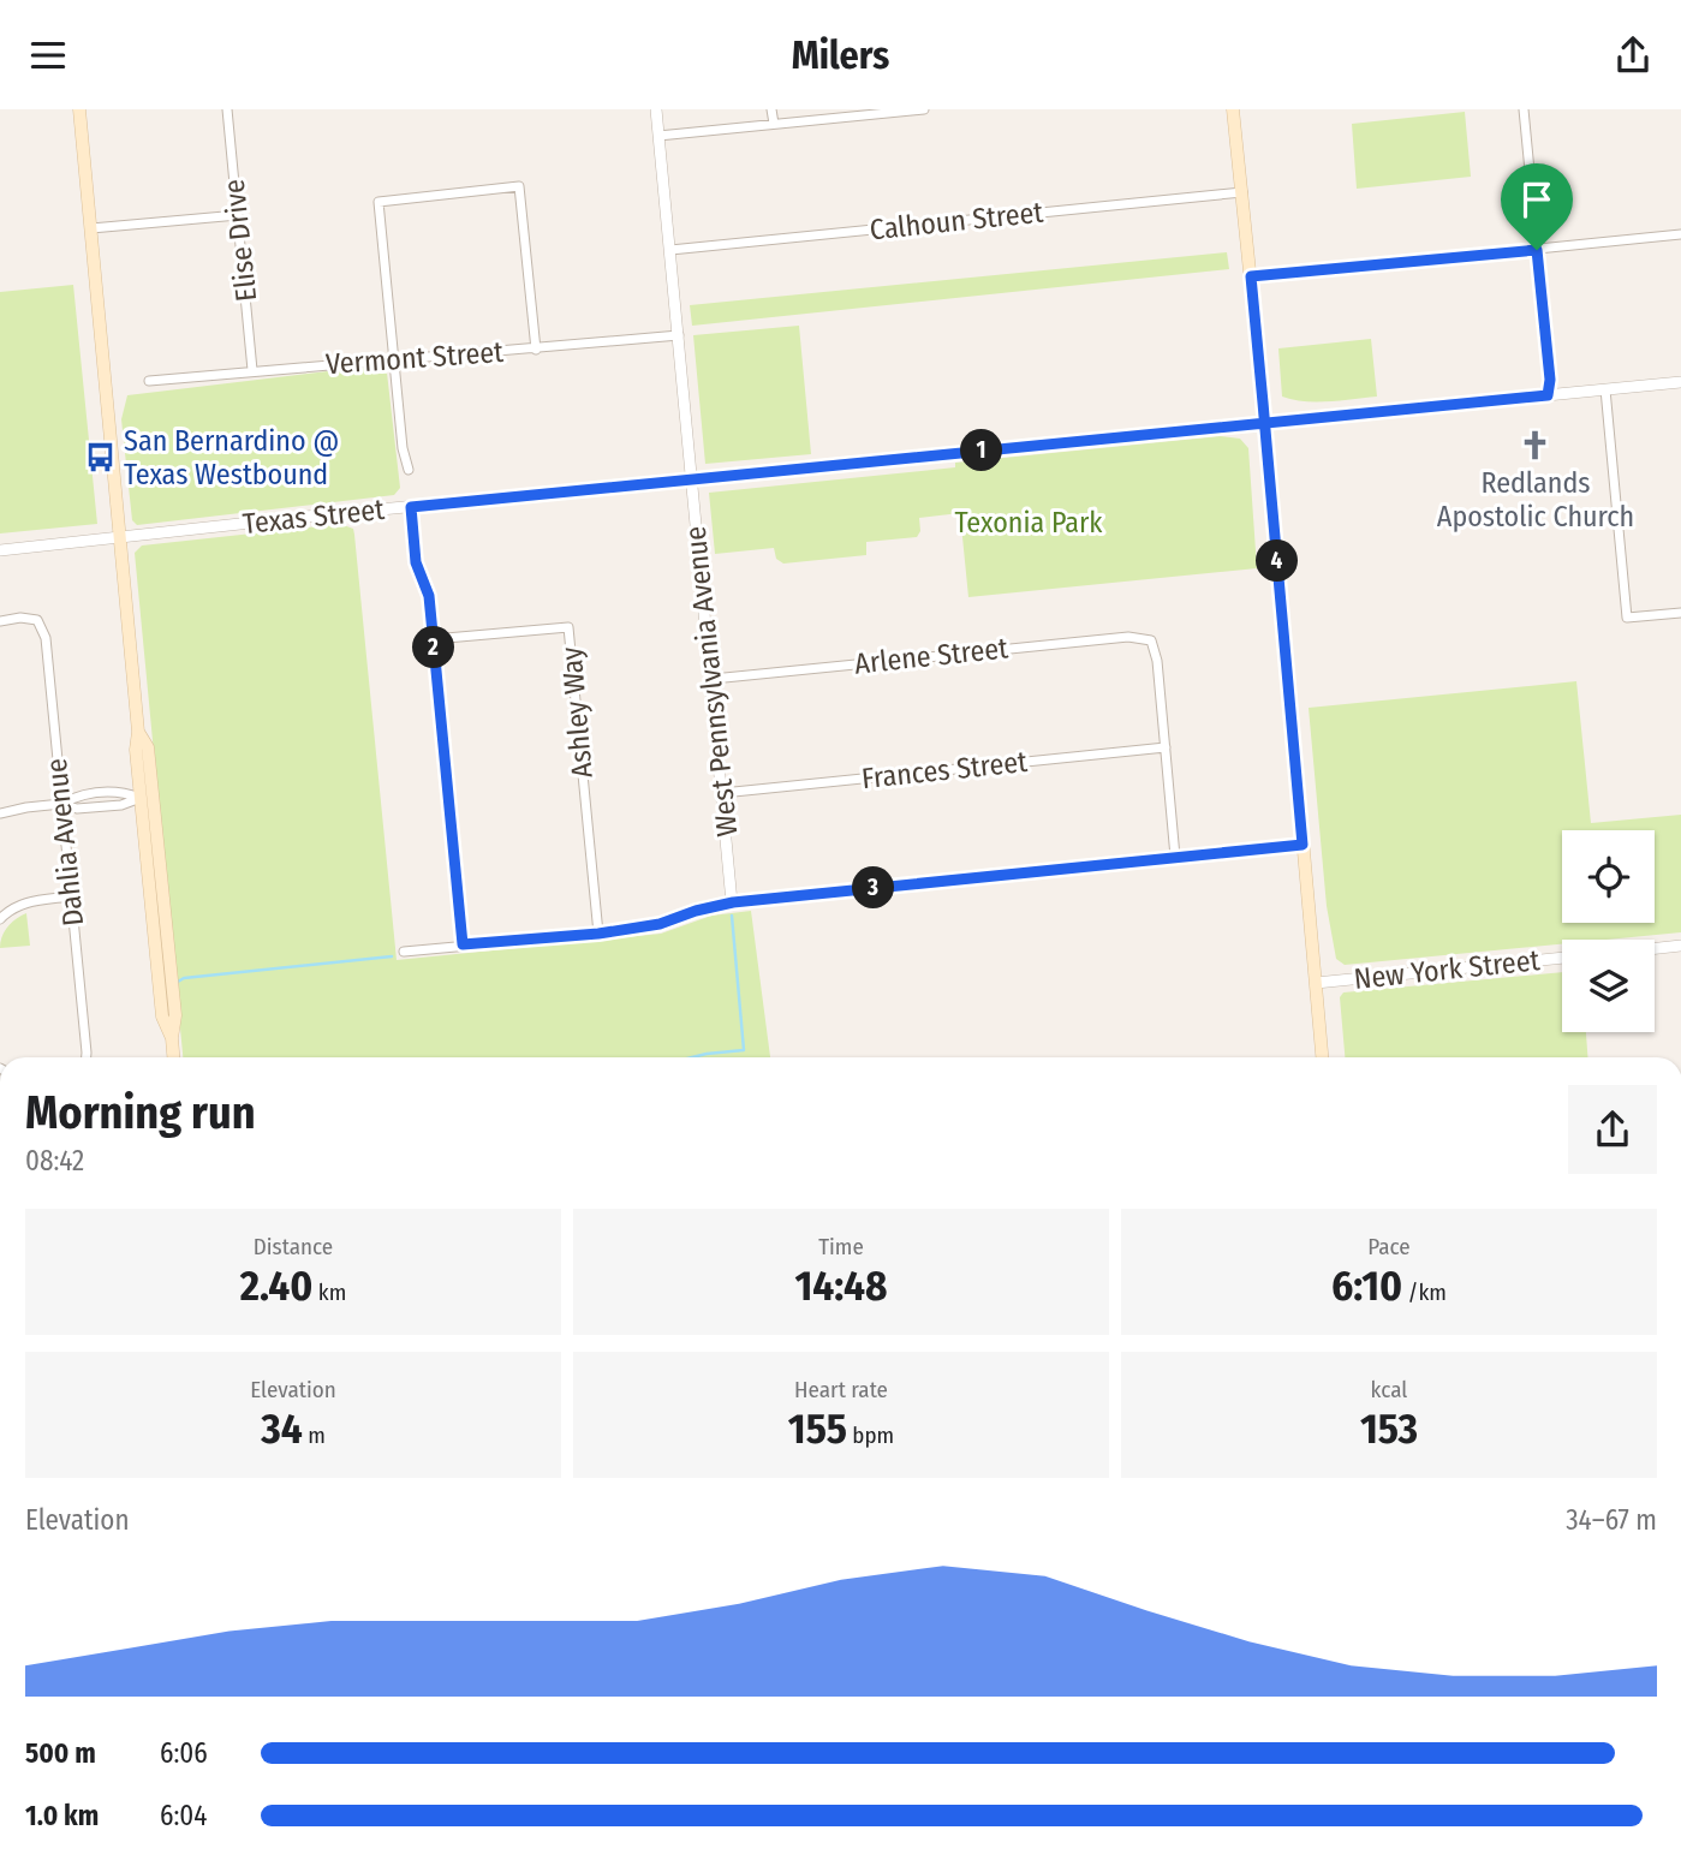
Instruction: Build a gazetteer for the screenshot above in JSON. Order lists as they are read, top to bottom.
{
  "streets": {
    "street": [
      "Calhoun Street",
      "Elise Drive",
      "Vermont Street",
      "Texas Street",
      "Arlene Street",
      "West Pennsylvania Avenue",
      "Ashley Way",
      "Frances Street",
      "Dahlia Avenue",
      "New York Street"
    ]
  },
  "crossings": [
    ["Calhoun Street", "West Pennsylvania Avenue"],
    ["Elise Drive", "Vermont Street"],
    ["Vermont Street", "West Pennsylvania Avenue"],
    ["Texas Street", "West Pennsylvania Avenue"],
    ["Arlene Street", "West Pennsylvania Avenue"],
    ["Arlene Street", "Frances Street"],
    ["West Pennsylvania Avenue", "Frances Street"]
  ],
  "parks": ["Texonia Park"],
  "places": {
    "church": ["Redlands Apostolic Church"],
    "bus stop": ["San Bernardino @ Texas Westbound"]
  },
  "page": {
    "header": "Milers",
    "pins": [
      "1",
      "4",
      "2",
      "3"
    ],
    "heading": ["Morning run", "08:42"],
    "stats": [
      ["Distance", "2.40 km"],
      ["Time", "14:48"],
      ["Pace", "6:10 /km"],
      ["Elevation", "34 m"],
      ["Heart rate", "155 bpm"],
      ["kcal", "153"]
    ],
    "chart": ["Elevation", "34–67 m"],
    "list": [
      {
        "name": "500 m",
        "note": "6:06"
      },
      {
        "name": "1.0 km",
        "note": "6:04"
      }
    ]
  }
}
